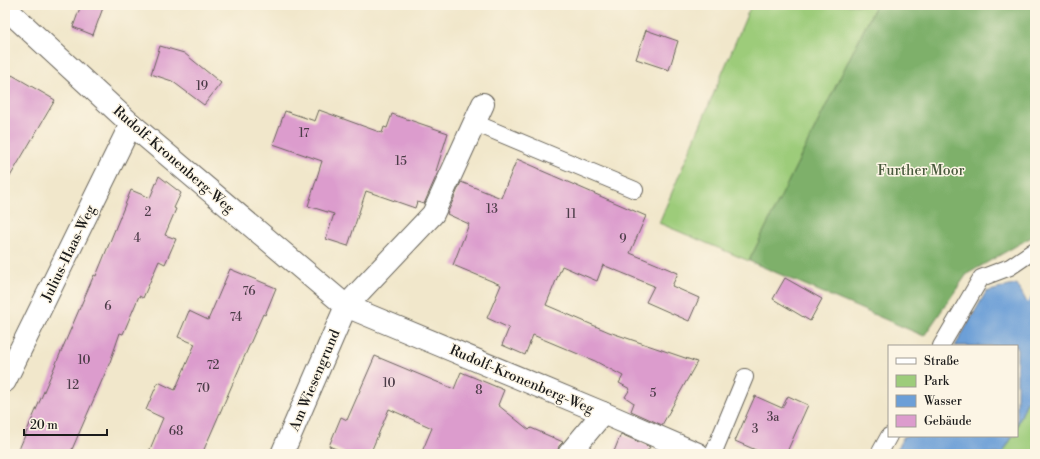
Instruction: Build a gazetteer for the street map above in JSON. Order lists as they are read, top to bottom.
{
  "streets": {
    "street": ["Rudolf-Kronenberg-Weg", "Julius-Haas-Weg", "Am Wiesengrund"]
  },
  "crossings": [
    ["Rudolf-Kronenberg-Weg", "Julius-Haas-Weg"],
    ["Rudolf-Kronenberg-Weg", "Am Wiesengrund"]
  ],
  "parks": ["Further Moor"],
  "house_numbers": [
    "19",
    "17",
    "15",
    "13",
    "2",
    "11",
    "4",
    "9",
    "76",
    "6",
    "74",
    "10",
    "72",
    "10",
    "12",
    "70",
    "8",
    "5",
    "3a",
    "3",
    "68"
  ],
  "legend": [
    "Straße",
    "Park",
    "Wasser",
    "Gebäude"
  ],
  "scale_bar": "20 m"
}
